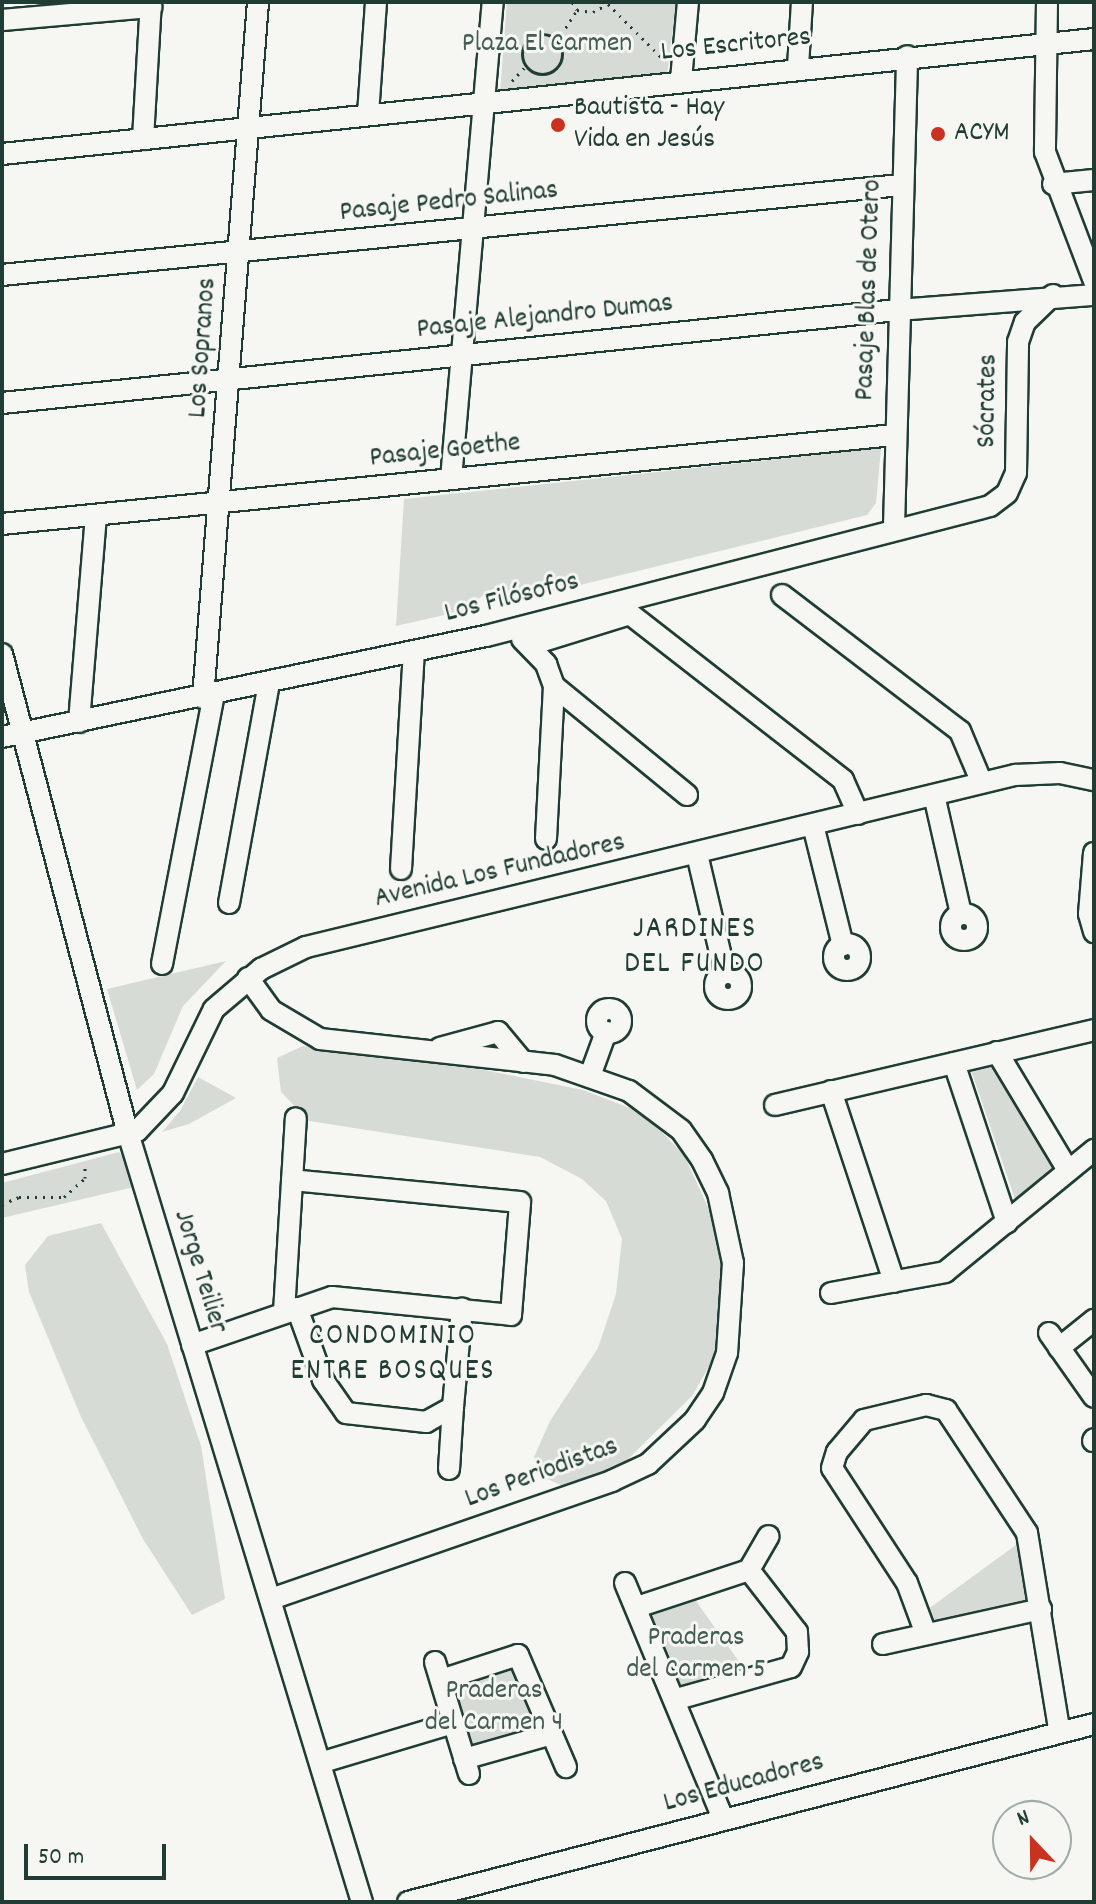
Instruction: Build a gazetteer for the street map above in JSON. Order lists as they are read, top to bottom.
{
  "streets": {
    "street": [
      "Los Escritores",
      "Pasaje Pedro Salinas",
      "Pasaje Blas de Otero",
      "Pasaje Alejandro Dumas",
      "Los Sopranos",
      "Sócrates",
      "Pasaje Goethe",
      "Los Filósofos",
      "Avenida Los Fundadores",
      "Jorge Teilier",
      "Los Periodistas",
      "Los Educadores"
    ]
  },
  "crossings": [
    ["Los Escritores", "Pasaje Blas de Otero"],
    ["Los Escritores", "Los Sopranos"],
    ["Pasaje Pedro Salinas", "Pasaje Blas de Otero"],
    ["Pasaje Pedro Salinas", "Los Sopranos"],
    ["Pasaje Blas de Otero", "Pasaje Alejandro Dumas"],
    ["Pasaje Blas de Otero", "Pasaje Goethe"],
    ["Pasaje Blas de Otero", "Los Filósofos"],
    ["Pasaje Alejandro Dumas", "Los Sopranos"],
    ["Pasaje Alejandro Dumas", "Sócrates"],
    ["Los Sopranos", "Pasaje Goethe"],
    ["Los Sopranos", "Los Filósofos"],
    ["Sócrates", "Los Filósofos"],
    ["Los Filósofos", "Jorge Teilier"],
    ["Avenida Los Fundadores", "Jorge Teilier"],
    ["Avenida Los Fundadores", "Los Periodistas"],
    ["Jorge Teilier", "Los Periodistas"]
  ],
  "districts": ["JARDINES DEL FUNDO", "CONDOMINIO ENTRE BOSQUES"],
  "parks": ["Plaza El Carmen", "Praderas del Carmen 5", "Praderas del Carmen 4"],
  "places": ["Bautista - Hay Vida en Jesús", "ACYM"],
  "scale_bar": "50 m",
  "north": "top"
}
